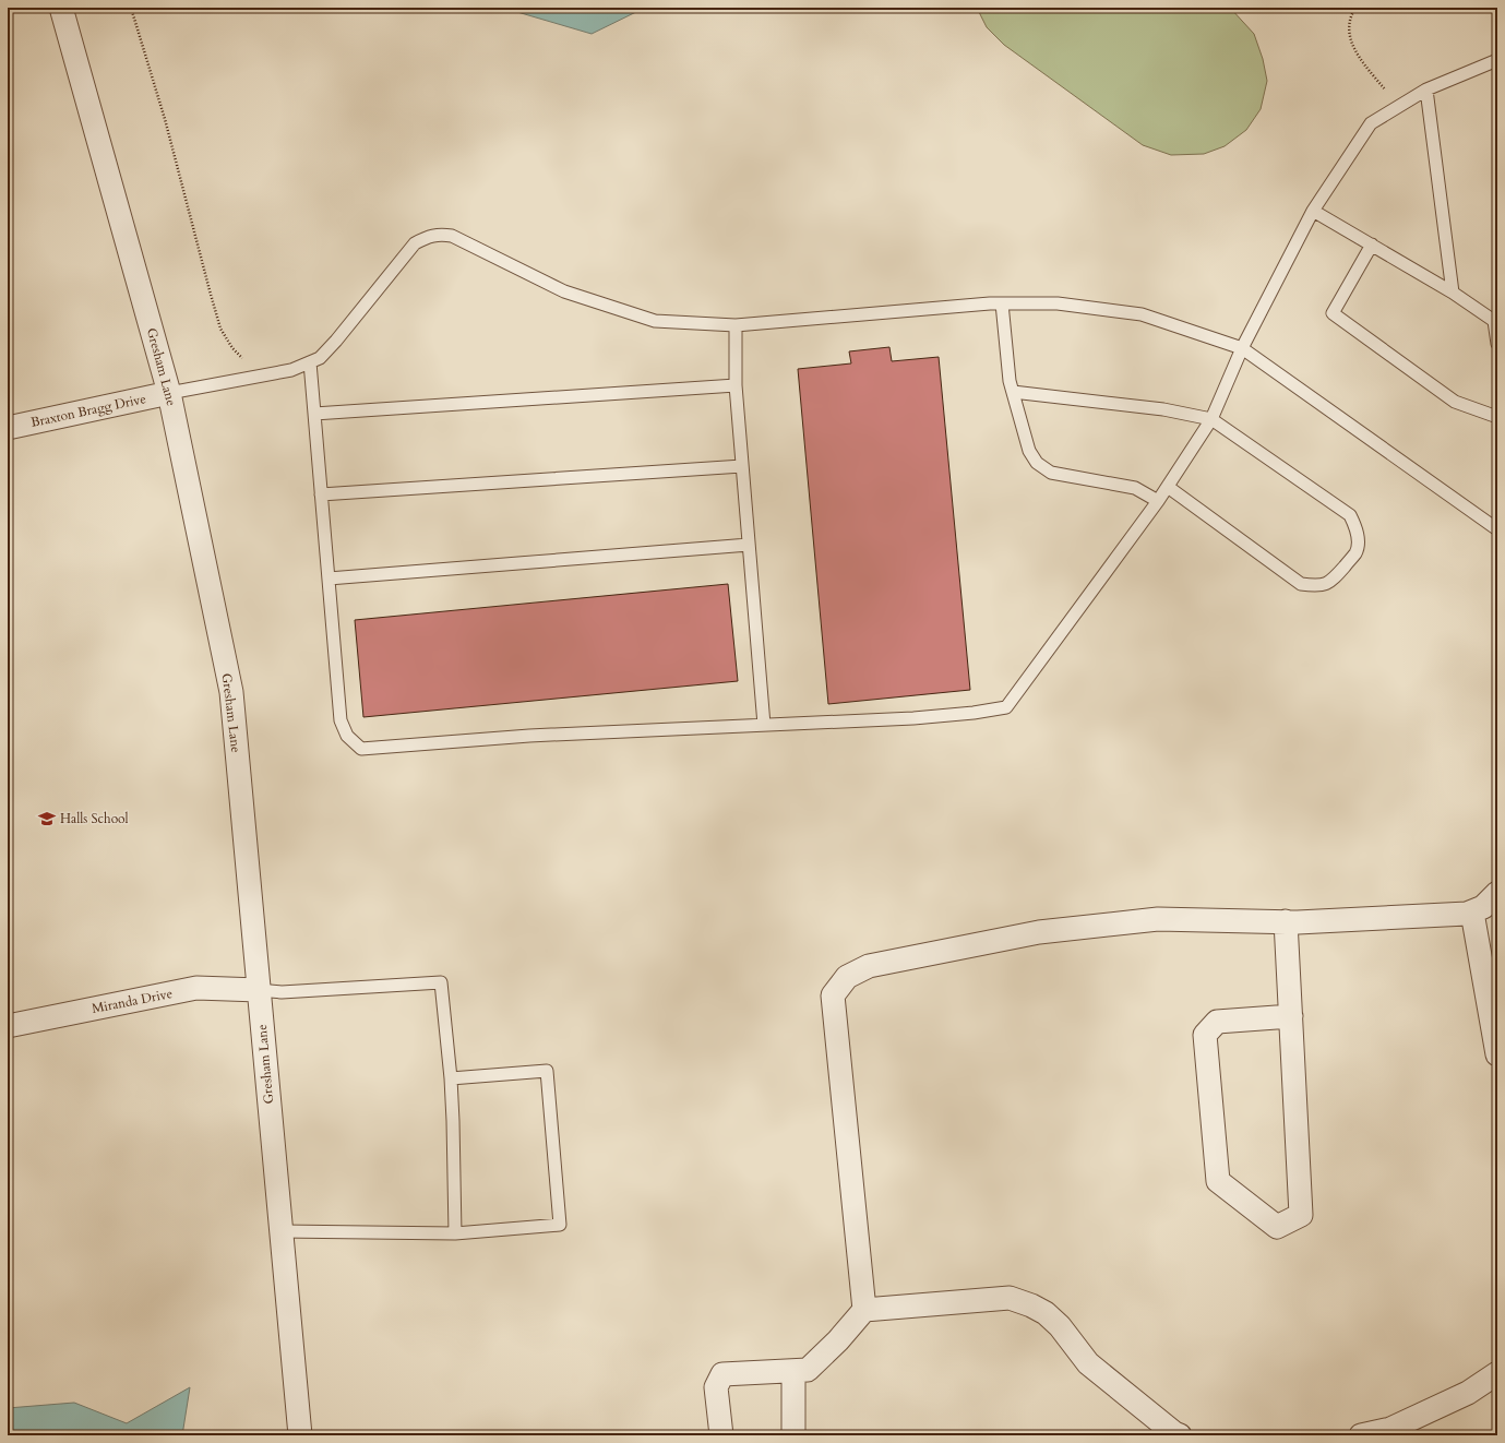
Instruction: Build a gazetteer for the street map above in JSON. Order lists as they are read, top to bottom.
{
  "streets": {
    "street": ["Gresham Lane", "Braxton Bragg Drive", "Miranda Drive"]
  },
  "crossings": [
    ["Gresham Lane", "Braxton Bragg Drive"],
    ["Gresham Lane", "Miranda Drive"]
  ],
  "places": {
    "school or university": ["Halls School"]
  }
}
